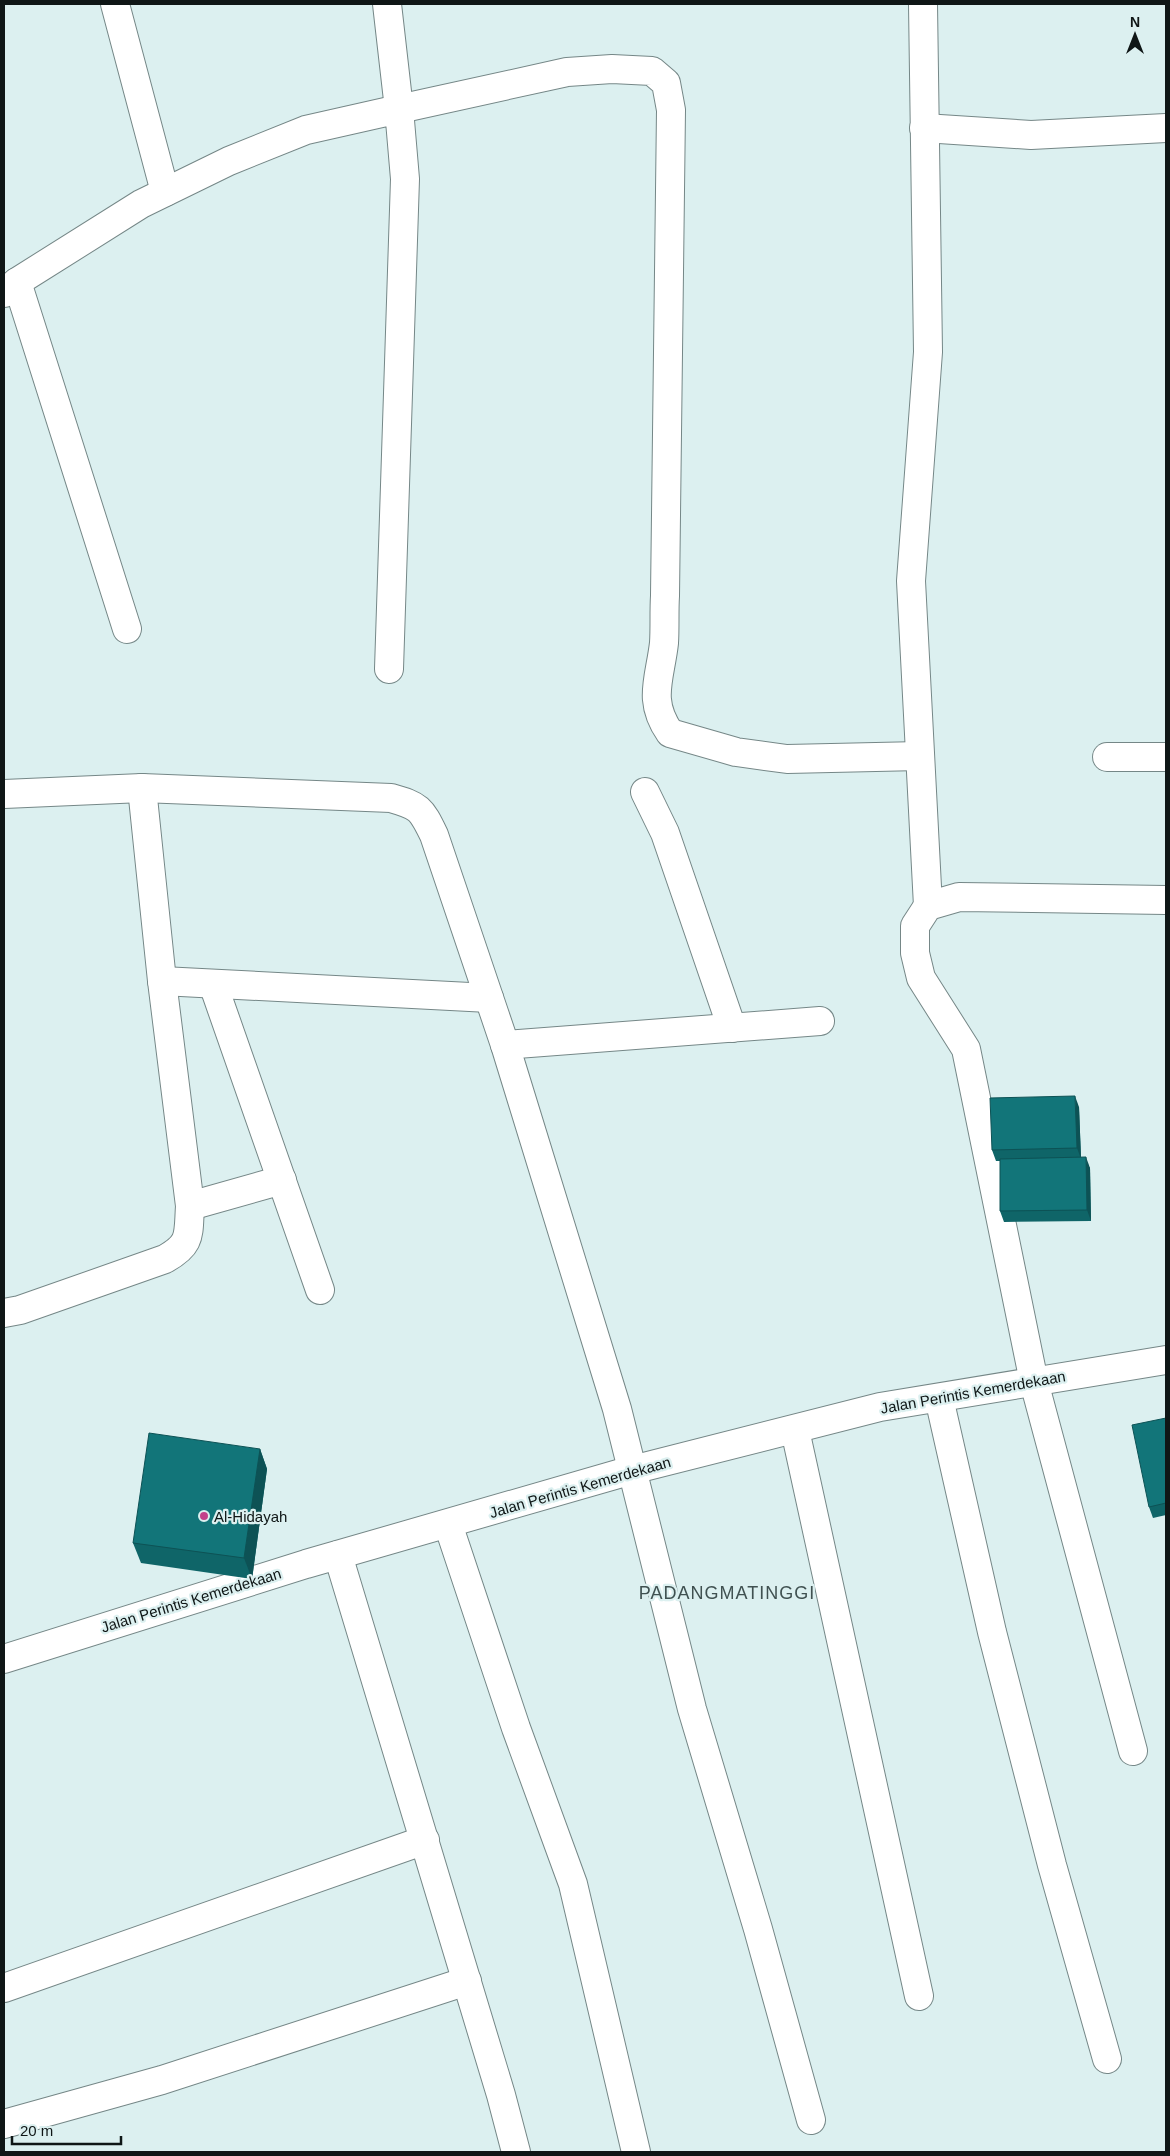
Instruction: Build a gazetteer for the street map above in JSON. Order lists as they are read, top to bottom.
{
  "streets": {
    "street": ["Jalan Perintis Kemerdekaan"]
  },
  "districts": ["PADANGMATINGGI"],
  "places": ["Al-Hidayah"],
  "scale_bar": "20 m",
  "north": "top"
}
